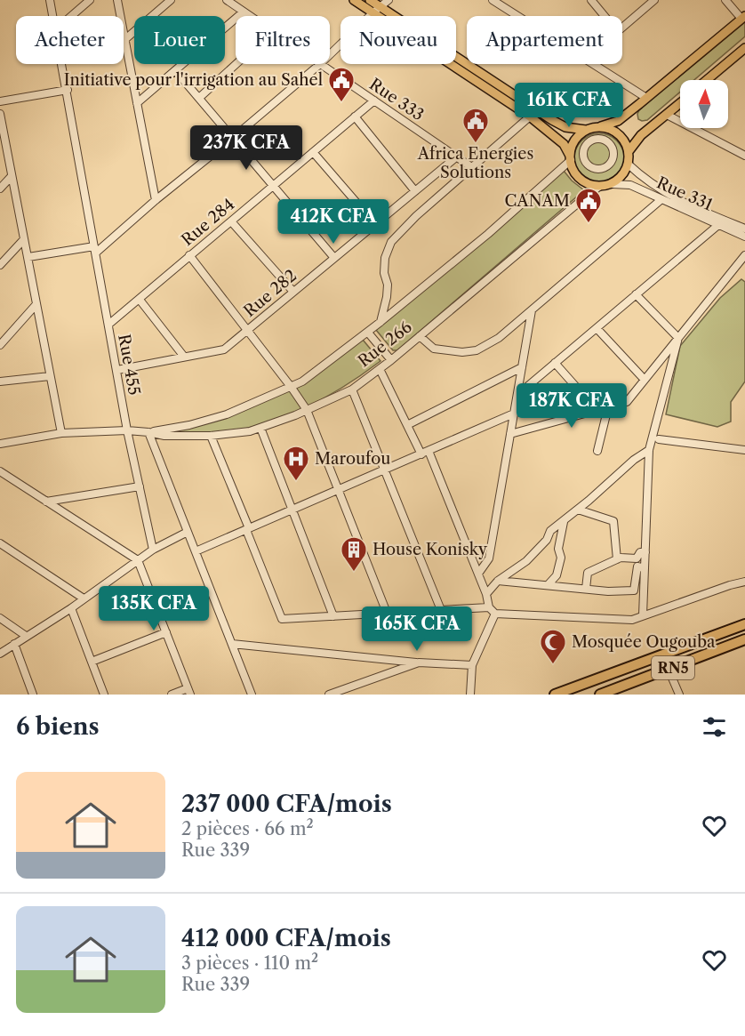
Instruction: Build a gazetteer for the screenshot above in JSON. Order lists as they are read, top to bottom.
{
  "streets": {
    "highway": ["RN5"],
    "street": [
      "Rue 333",
      "Rue 331",
      "Rue 284",
      "Rue 282",
      "Rue 266",
      "Rue 455"
    ]
  },
  "crossings": [
    ["Rue 333", "Rue 284"],
    ["Rue 333", "Rue 282"],
    ["Rue 284", "Rue 455"],
    ["Rue 266", "Rue 455"]
  ],
  "places": {
    "public building": ["Initiative pour l'irrigation au Sahel", "Africa Energies Solutions", "CANAM"],
    "hospital": ["Maroufou"],
    "building": ["House Konisky"],
    "mosque": ["Mosquée Ougouba"]
  },
  "north": "top",
  "page": {
    "chip": [
      "Acheter",
      "Louer",
      "Filtres",
      "Nouveau",
      "Appartement"
    ],
    "price": [
      "161K CFA",
      "237K CFA",
      "412K CFA",
      "187K CFA",
      "135K CFA",
      "165K CFA"
    ],
    "heading": "6 biens",
    "list": [
      {
        "name": "237 000 CFA/mois",
        "note": "2 pièces · 66 m² · Rue 339"
      },
      {
        "name": "412 000 CFA/mois",
        "note": "3 pièces · 110 m² · Rue 339"
      }
    ]
  }
}
